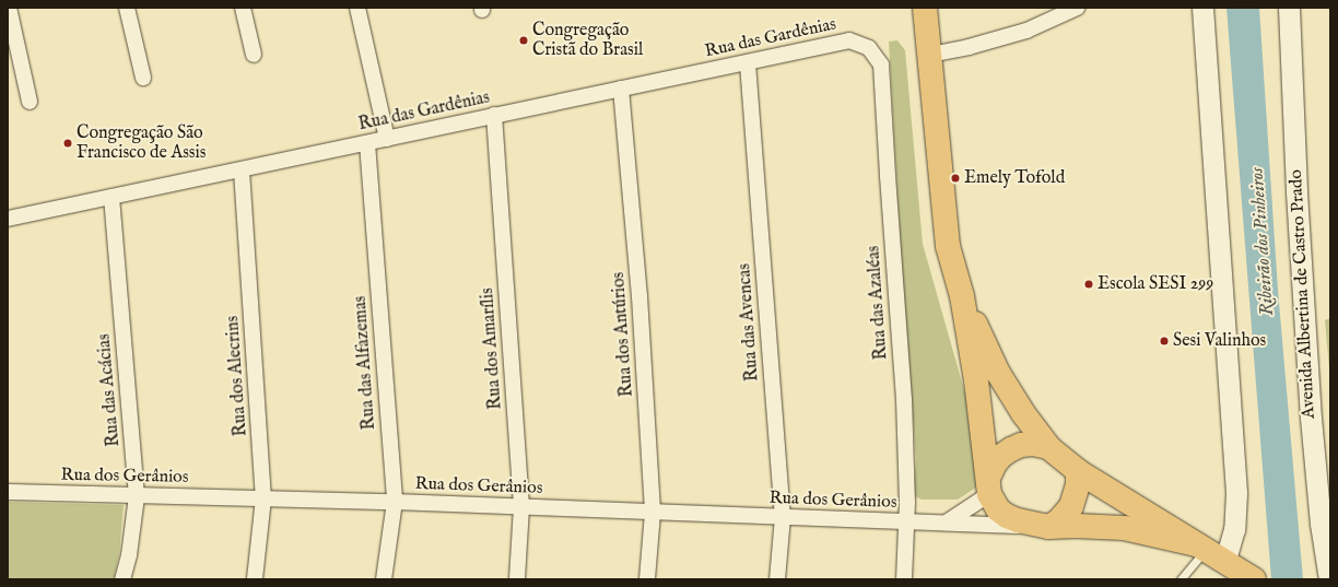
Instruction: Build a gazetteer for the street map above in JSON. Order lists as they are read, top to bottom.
{
  "streets": {
    "main road": ["Avenida Albertina de Castro Prado"],
    "street": [
      "Rua das Gardênias",
      "Rua das Azaléas",
      "Rua das Avencas",
      "Rua dos Antúrios",
      "Rua dos Amarílis",
      "Rua das Alfazemas",
      "Rua dos Alecrins",
      "Rua das Acácias",
      "Rua dos Gerânios"
    ]
  },
  "crossings": [
    ["Rua das Gardênias", "Rua das Azaléas"],
    ["Rua das Gardênias", "Rua das Avencas"],
    ["Rua das Gardênias", "Rua dos Antúrios"],
    ["Rua das Gardênias", "Rua dos Amarílis"],
    ["Rua das Gardênias", "Rua das Alfazemas"],
    ["Rua das Gardênias", "Rua dos Alecrins"],
    ["Rua das Gardênias", "Rua das Acácias"],
    ["Rua das Azaléas", "Rua dos Gerânios"],
    ["Rua das Avencas", "Rua dos Gerânios"],
    ["Rua dos Antúrios", "Rua dos Gerânios"],
    ["Rua dos Amarílis", "Rua dos Gerânios"],
    ["Rua das Alfazemas", "Rua dos Gerânios"],
    ["Rua dos Alecrins", "Rua dos Gerânios"],
    ["Rua das Acácias", "Rua dos Gerânios"]
  ],
  "water": ["Ribeirão dos Pinheiros"],
  "places": [
    "Congregação Cristã do Brasil",
    "Congregação São Francisco de Assis",
    "Emely Tofold",
    "Escola SESI 299",
    "Sesi Valinhos"
  ]
}
